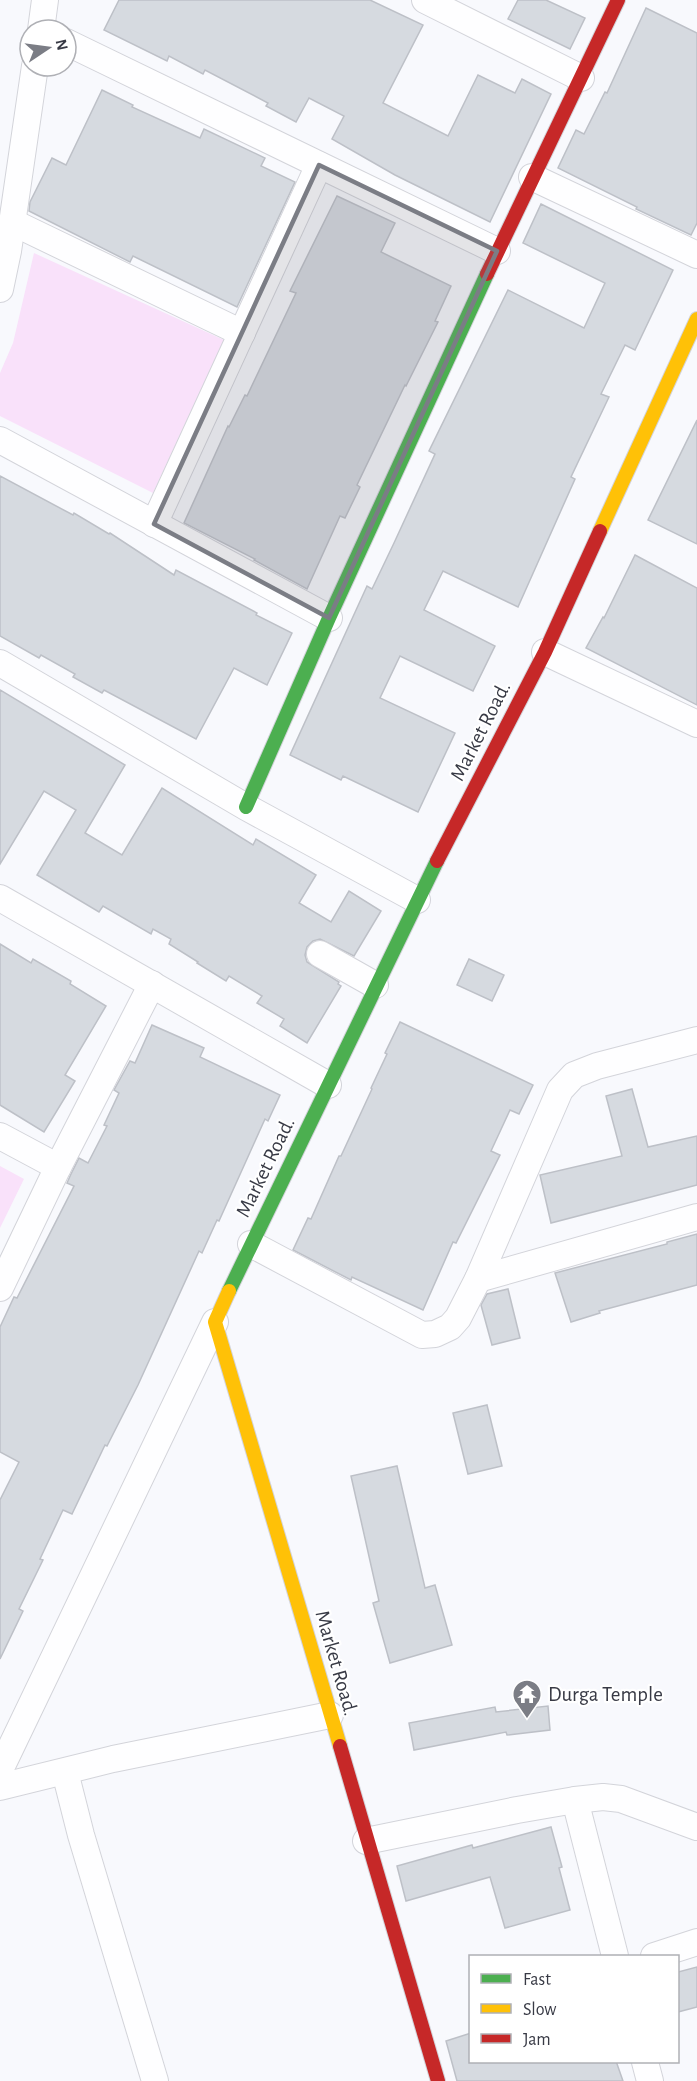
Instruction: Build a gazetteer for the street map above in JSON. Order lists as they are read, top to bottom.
{
  "streets": {
    "street": ["Market Road."]
  },
  "places": {
    "temple": ["Durga Temple"]
  },
  "legend": ["Fast", "Slow", "Jam"],
  "north": "right"
}
